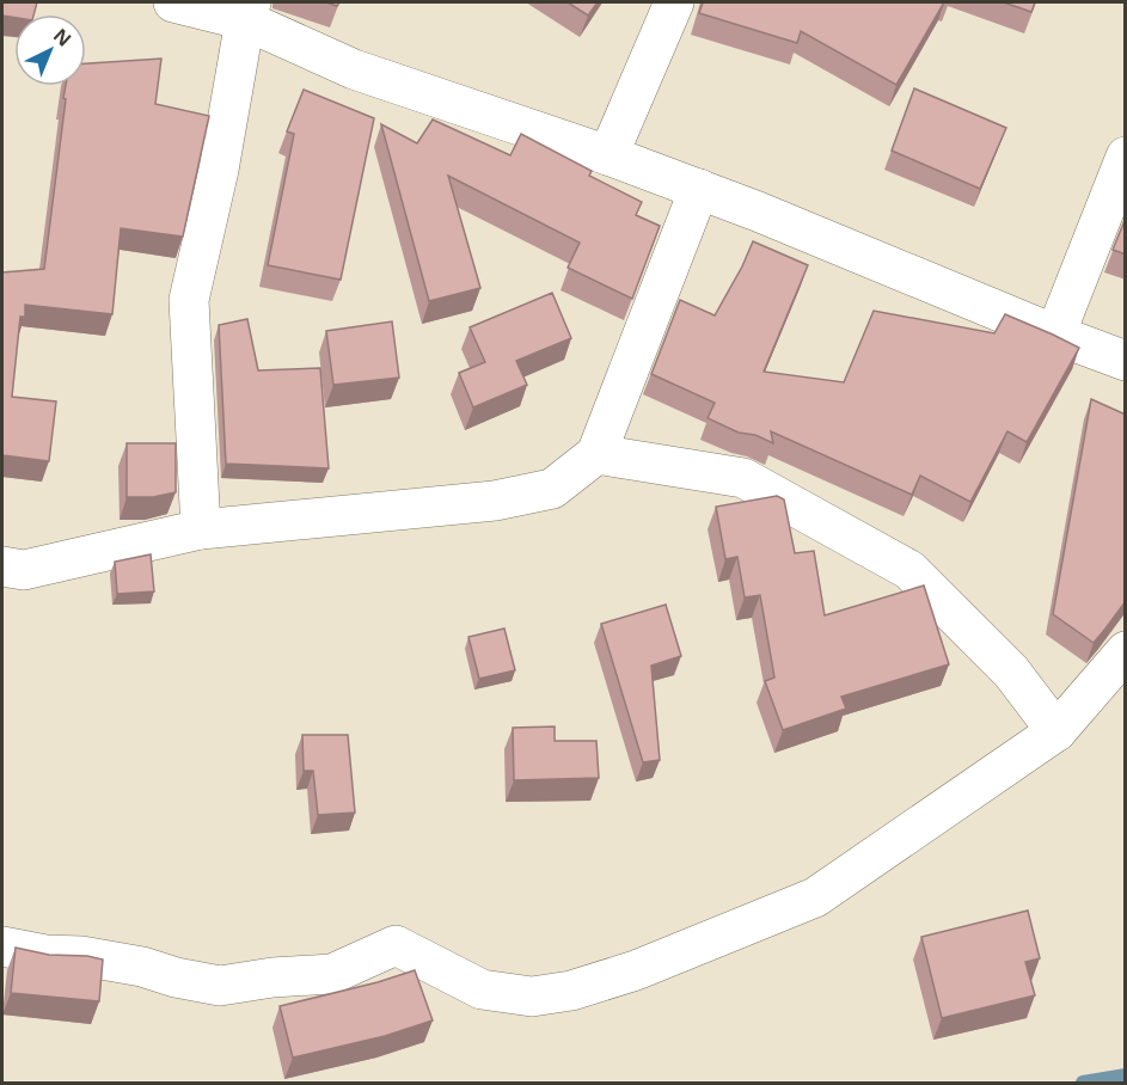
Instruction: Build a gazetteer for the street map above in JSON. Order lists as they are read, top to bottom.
{
  "north": "top right"
}
